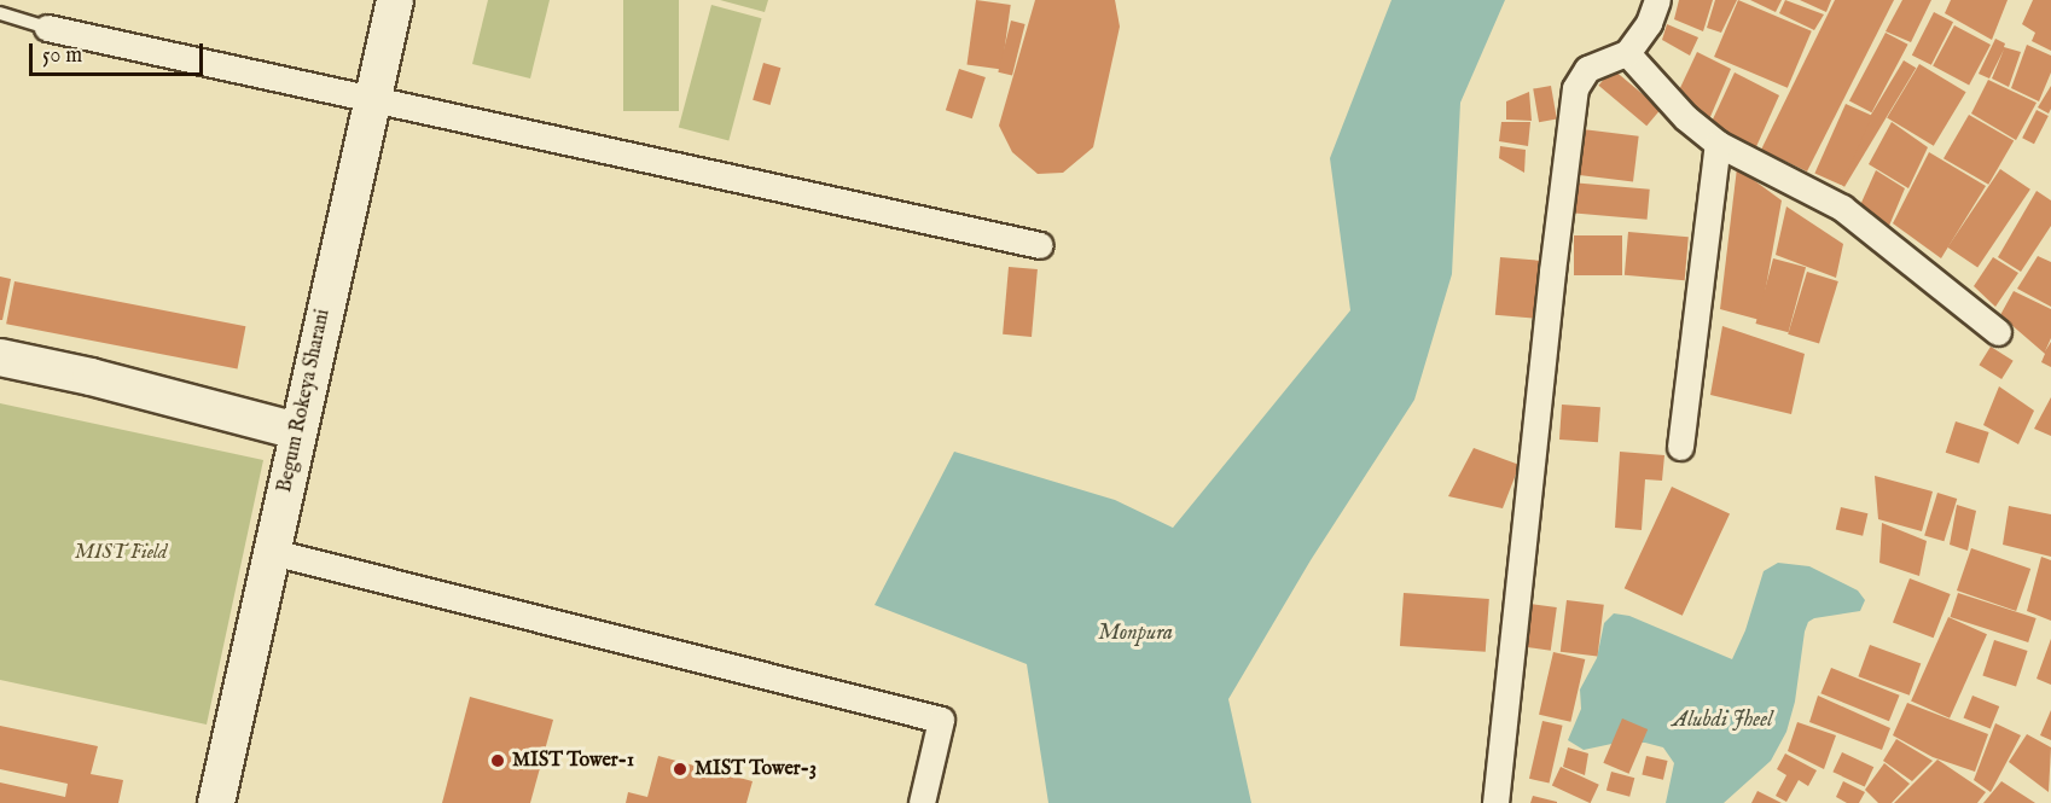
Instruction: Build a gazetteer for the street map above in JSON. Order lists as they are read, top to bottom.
{
  "streets": {
    "street": ["Begum Rokeya Sharani"]
  },
  "water": ["Monpura", "Alubdi Jheel"],
  "parks": ["MIST Field"],
  "places": ["MIST Tower-1", "MIST Tower-3"],
  "scale_bar": "50 m"
}
